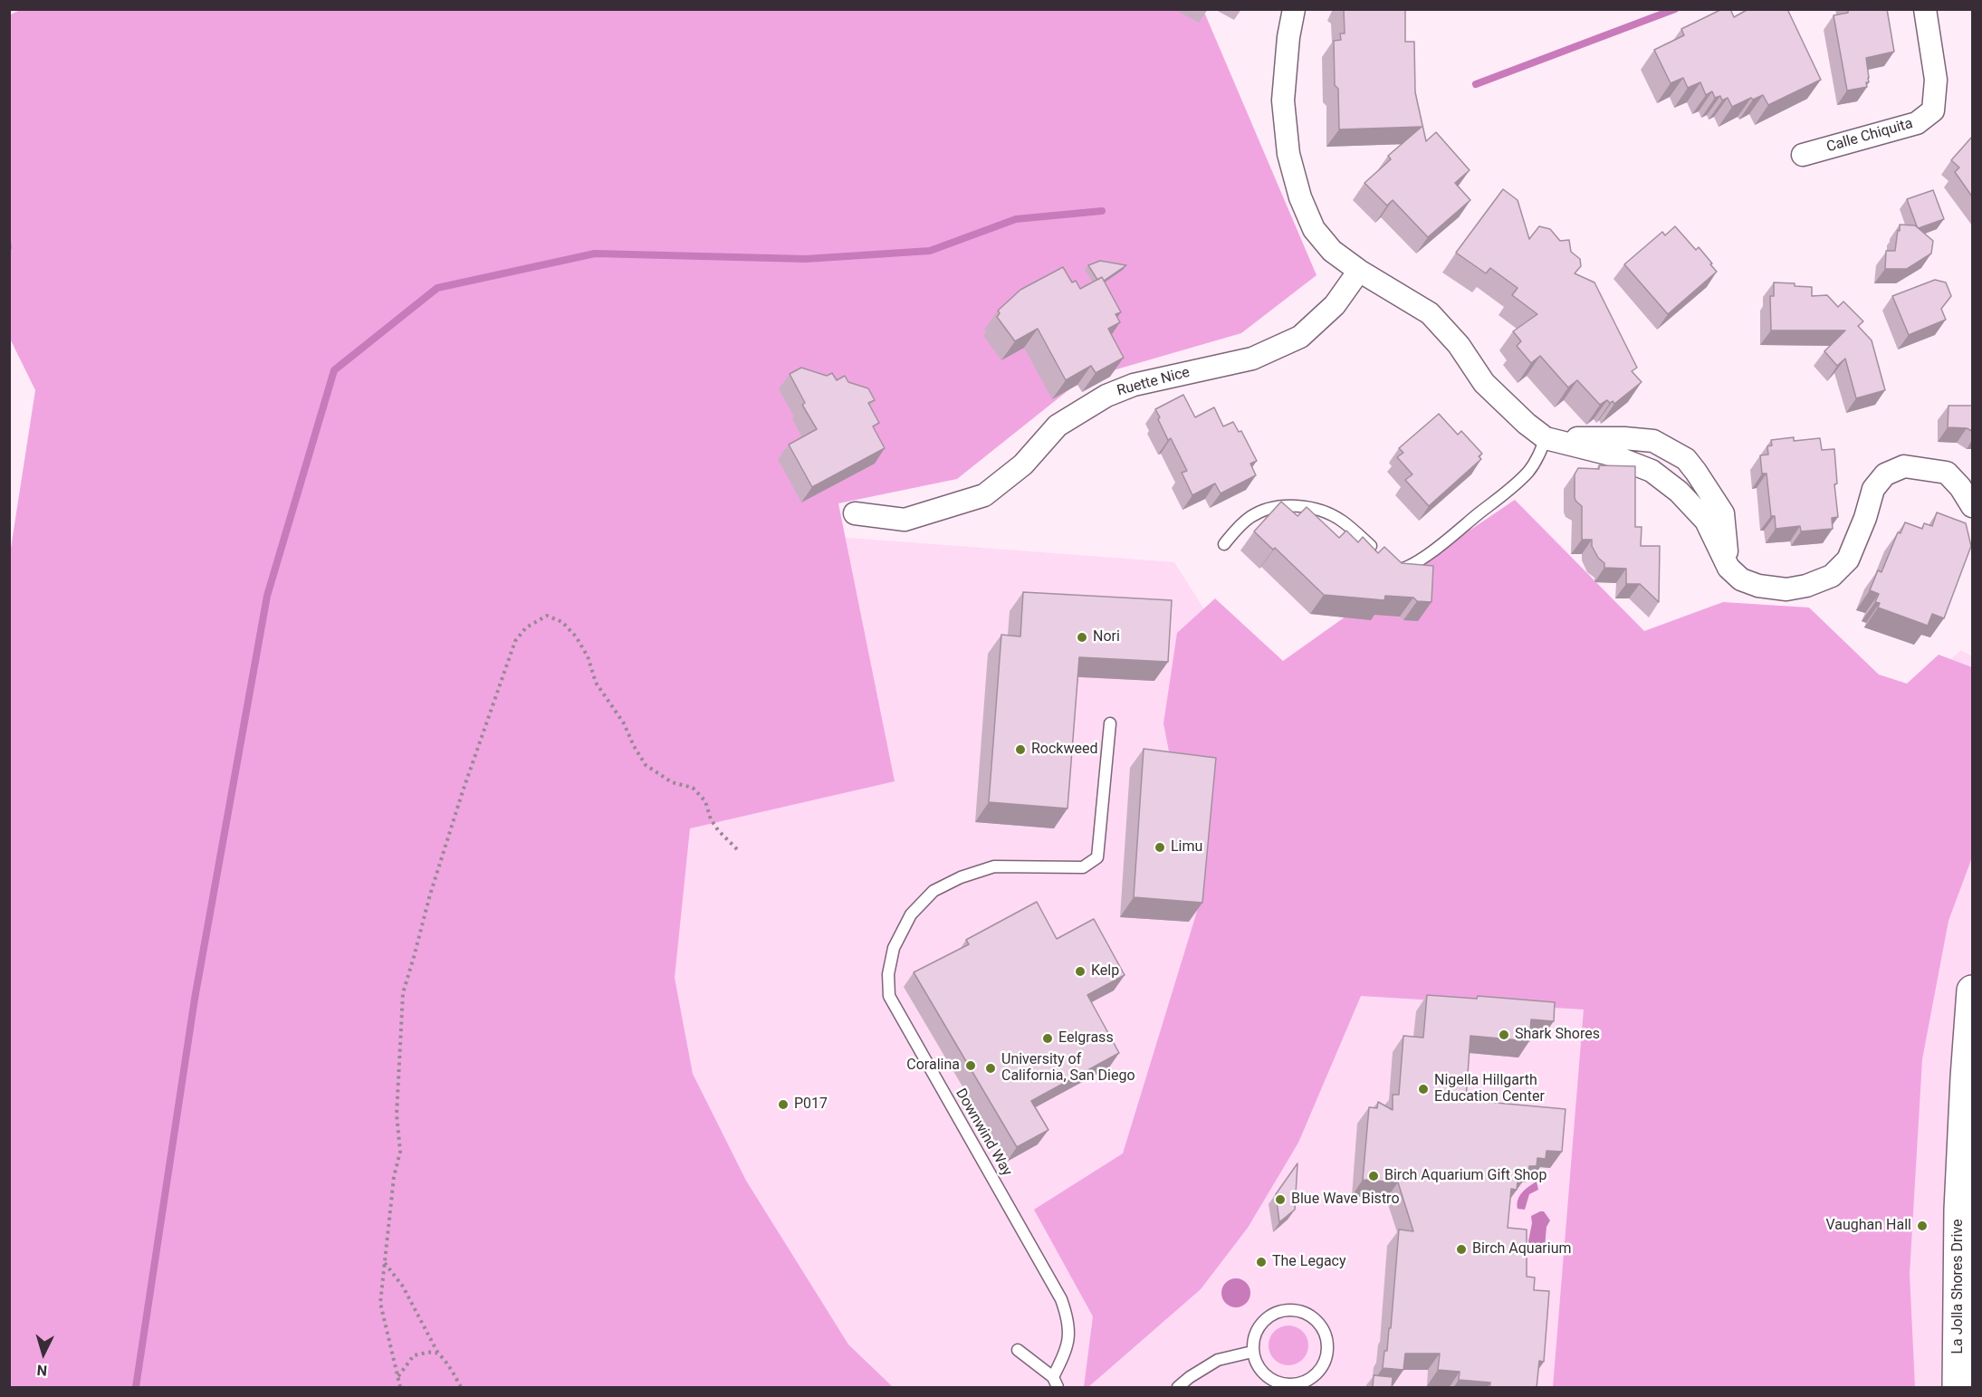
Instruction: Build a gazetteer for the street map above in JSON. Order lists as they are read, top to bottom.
{
  "streets": {
    "main road": ["La Jolla Shores Drive"],
    "street": ["Calle Chiquita", "Ruette Nice"],
    "lane": ["Downwind Way"]
  },
  "places": [
    "Nori",
    "Rockweed",
    "Limu",
    "Kelp",
    "Shark Shores",
    "Eelgrass",
    "Coralina",
    "University of California, San Diego",
    "Nigella Hillgarth Education Center",
    "P017",
    "Birch Aquarium Gift Shop",
    "Blue Wave Bistro",
    "Vaughan Hall",
    "Birch Aquarium",
    "The Legacy"
  ],
  "north": "bottom"
}
